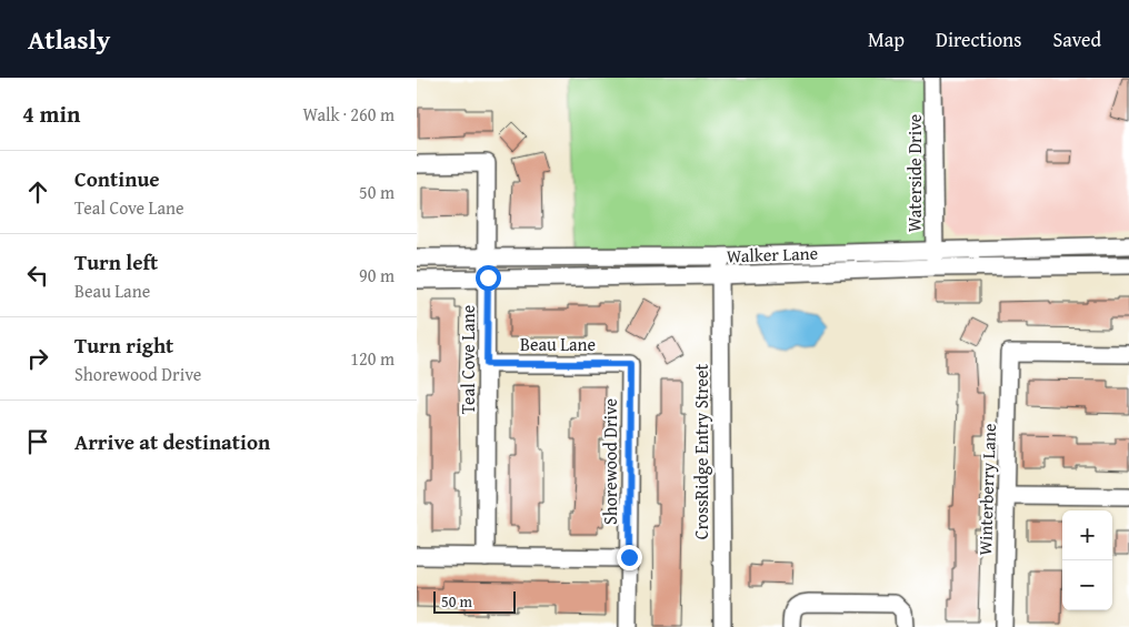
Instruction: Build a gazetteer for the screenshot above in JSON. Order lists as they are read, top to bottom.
{
  "streets": {
    "street": [
      "Waterside Drive",
      "Walker Lane",
      "Beau Lane",
      "Teal Cove Lane",
      "CrossRidge Entry Street",
      "Shorewood Drive",
      "Winterberry Lane"
    ]
  },
  "crossings": [
    ["Waterside Drive", "Walker Lane"],
    ["Walker Lane", "Teal Cove Lane"],
    ["Walker Lane", "CrossRidge Entry Street"],
    ["Beau Lane", "Teal Cove Lane"],
    ["Beau Lane", "Shorewood Drive"]
  ],
  "scale_bar": "50 m",
  "page": {
    "header": "Atlasly",
    "nav": ["Map", "Directions", "Saved"],
    "heading": ["4 min", "Walk · 260 m"],
    "list": [
      ["Continue", "Teal Cove Lane", "50 m"],
      ["Turn left", "Beau Lane", "90 m"],
      ["Turn right", "Shorewood Drive", "120 m"],
      "Arrive at destination"
    ],
    "map_buttons": ["+", "−"],
    "scale": "50 m"
  }
}
